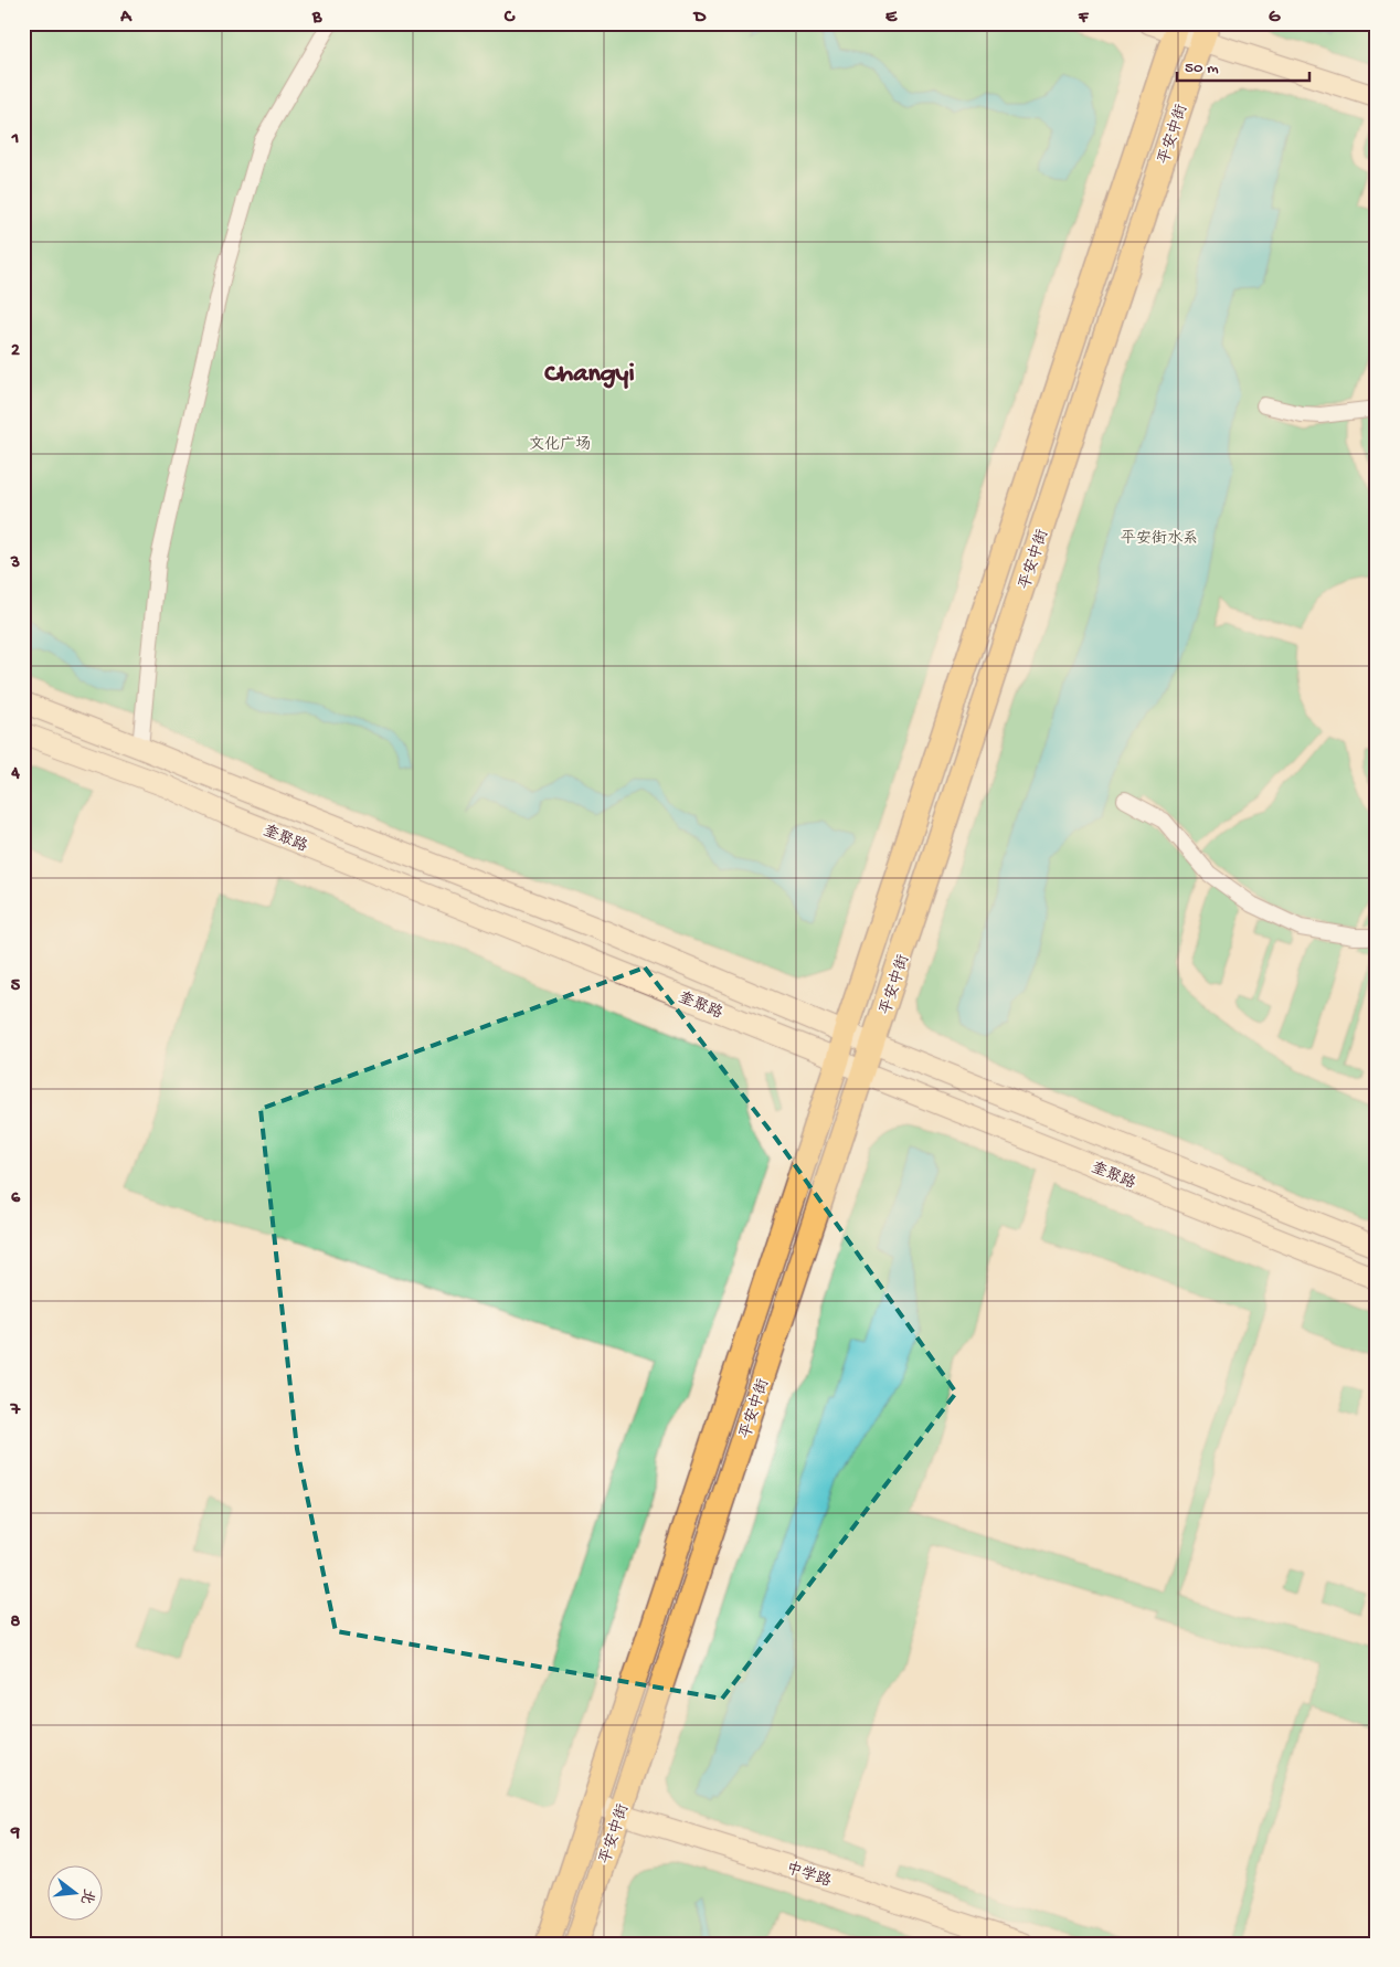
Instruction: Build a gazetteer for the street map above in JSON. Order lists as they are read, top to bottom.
{
  "streets": {
    "main road": ["平安中街", "奎聚路", "中学路"]
  },
  "crossings": [
    ["平安中街", "奎聚路"],
    ["平安中街", "中学路"]
  ],
  "districts": ["Changyi"],
  "parks": ["文化广场", "平安街水系"],
  "scale_bar": "50 m",
  "north": "right",
  "grid": {
    "columns": [
      "A",
      "B",
      "C",
      "D",
      "E",
      "F",
      "G"
    ],
    "rows": [
      "1",
      "2",
      "3",
      "4",
      "5",
      "6",
      "7",
      "8",
      "9"
    ]
  }
}
